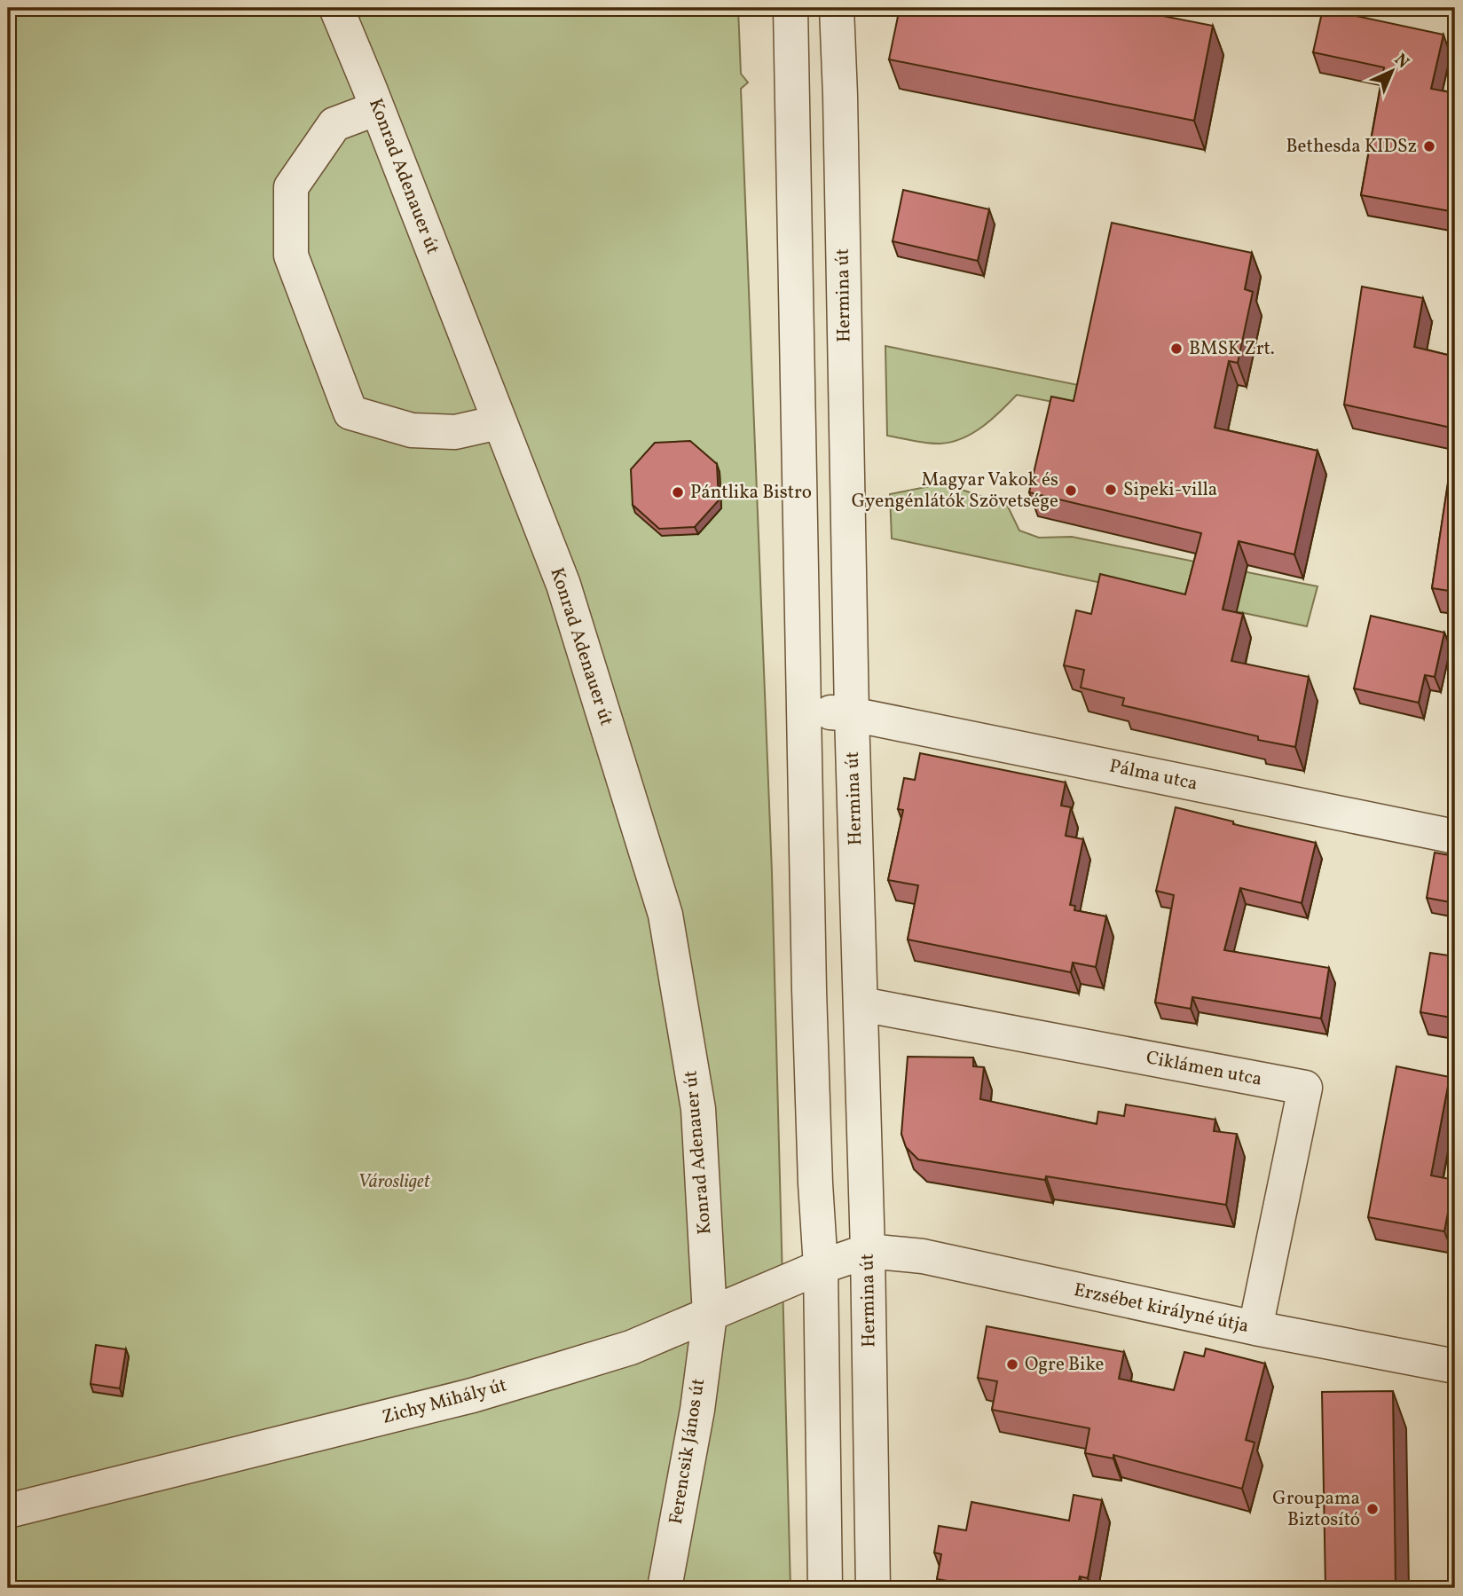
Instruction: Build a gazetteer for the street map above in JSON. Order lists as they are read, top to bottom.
{
  "streets": {
    "street": [
      "Konrad Adenauer út",
      "Hermina út",
      "Pálma utca",
      "Ciklámen utca",
      "Erzsébet királyné útja",
      "Zichy Mihály út",
      "Ferencsik János út"
    ]
  },
  "crossings": [
    ["Konrad Adenauer út", "Zichy Mihály út"],
    ["Konrad Adenauer út", "Ferencsik János út"],
    ["Hermina út", "Pálma utca"],
    ["Hermina út", "Ciklámen utca"],
    ["Hermina út", "Erzsébet királyné útja"],
    ["Hermina út", "Zichy Mihály út"],
    ["Ciklámen utca", "Erzsébet királyné útja"],
    ["Erzsébet királyné útja", "Zichy Mihály út"],
    ["Zichy Mihály út", "Ferencsik János út"]
  ],
  "parks": ["Városliget"],
  "places": [
    "Bethesda KIDSz",
    "BMSK Zrt.",
    "Sipeki-villa",
    "Magyar Vakok és Gyengénlátók Szövetsége",
    "Pántlika Bistro",
    "Ogre Bike",
    "Groupama Biztosító"
  ],
  "north": "top right"
}
